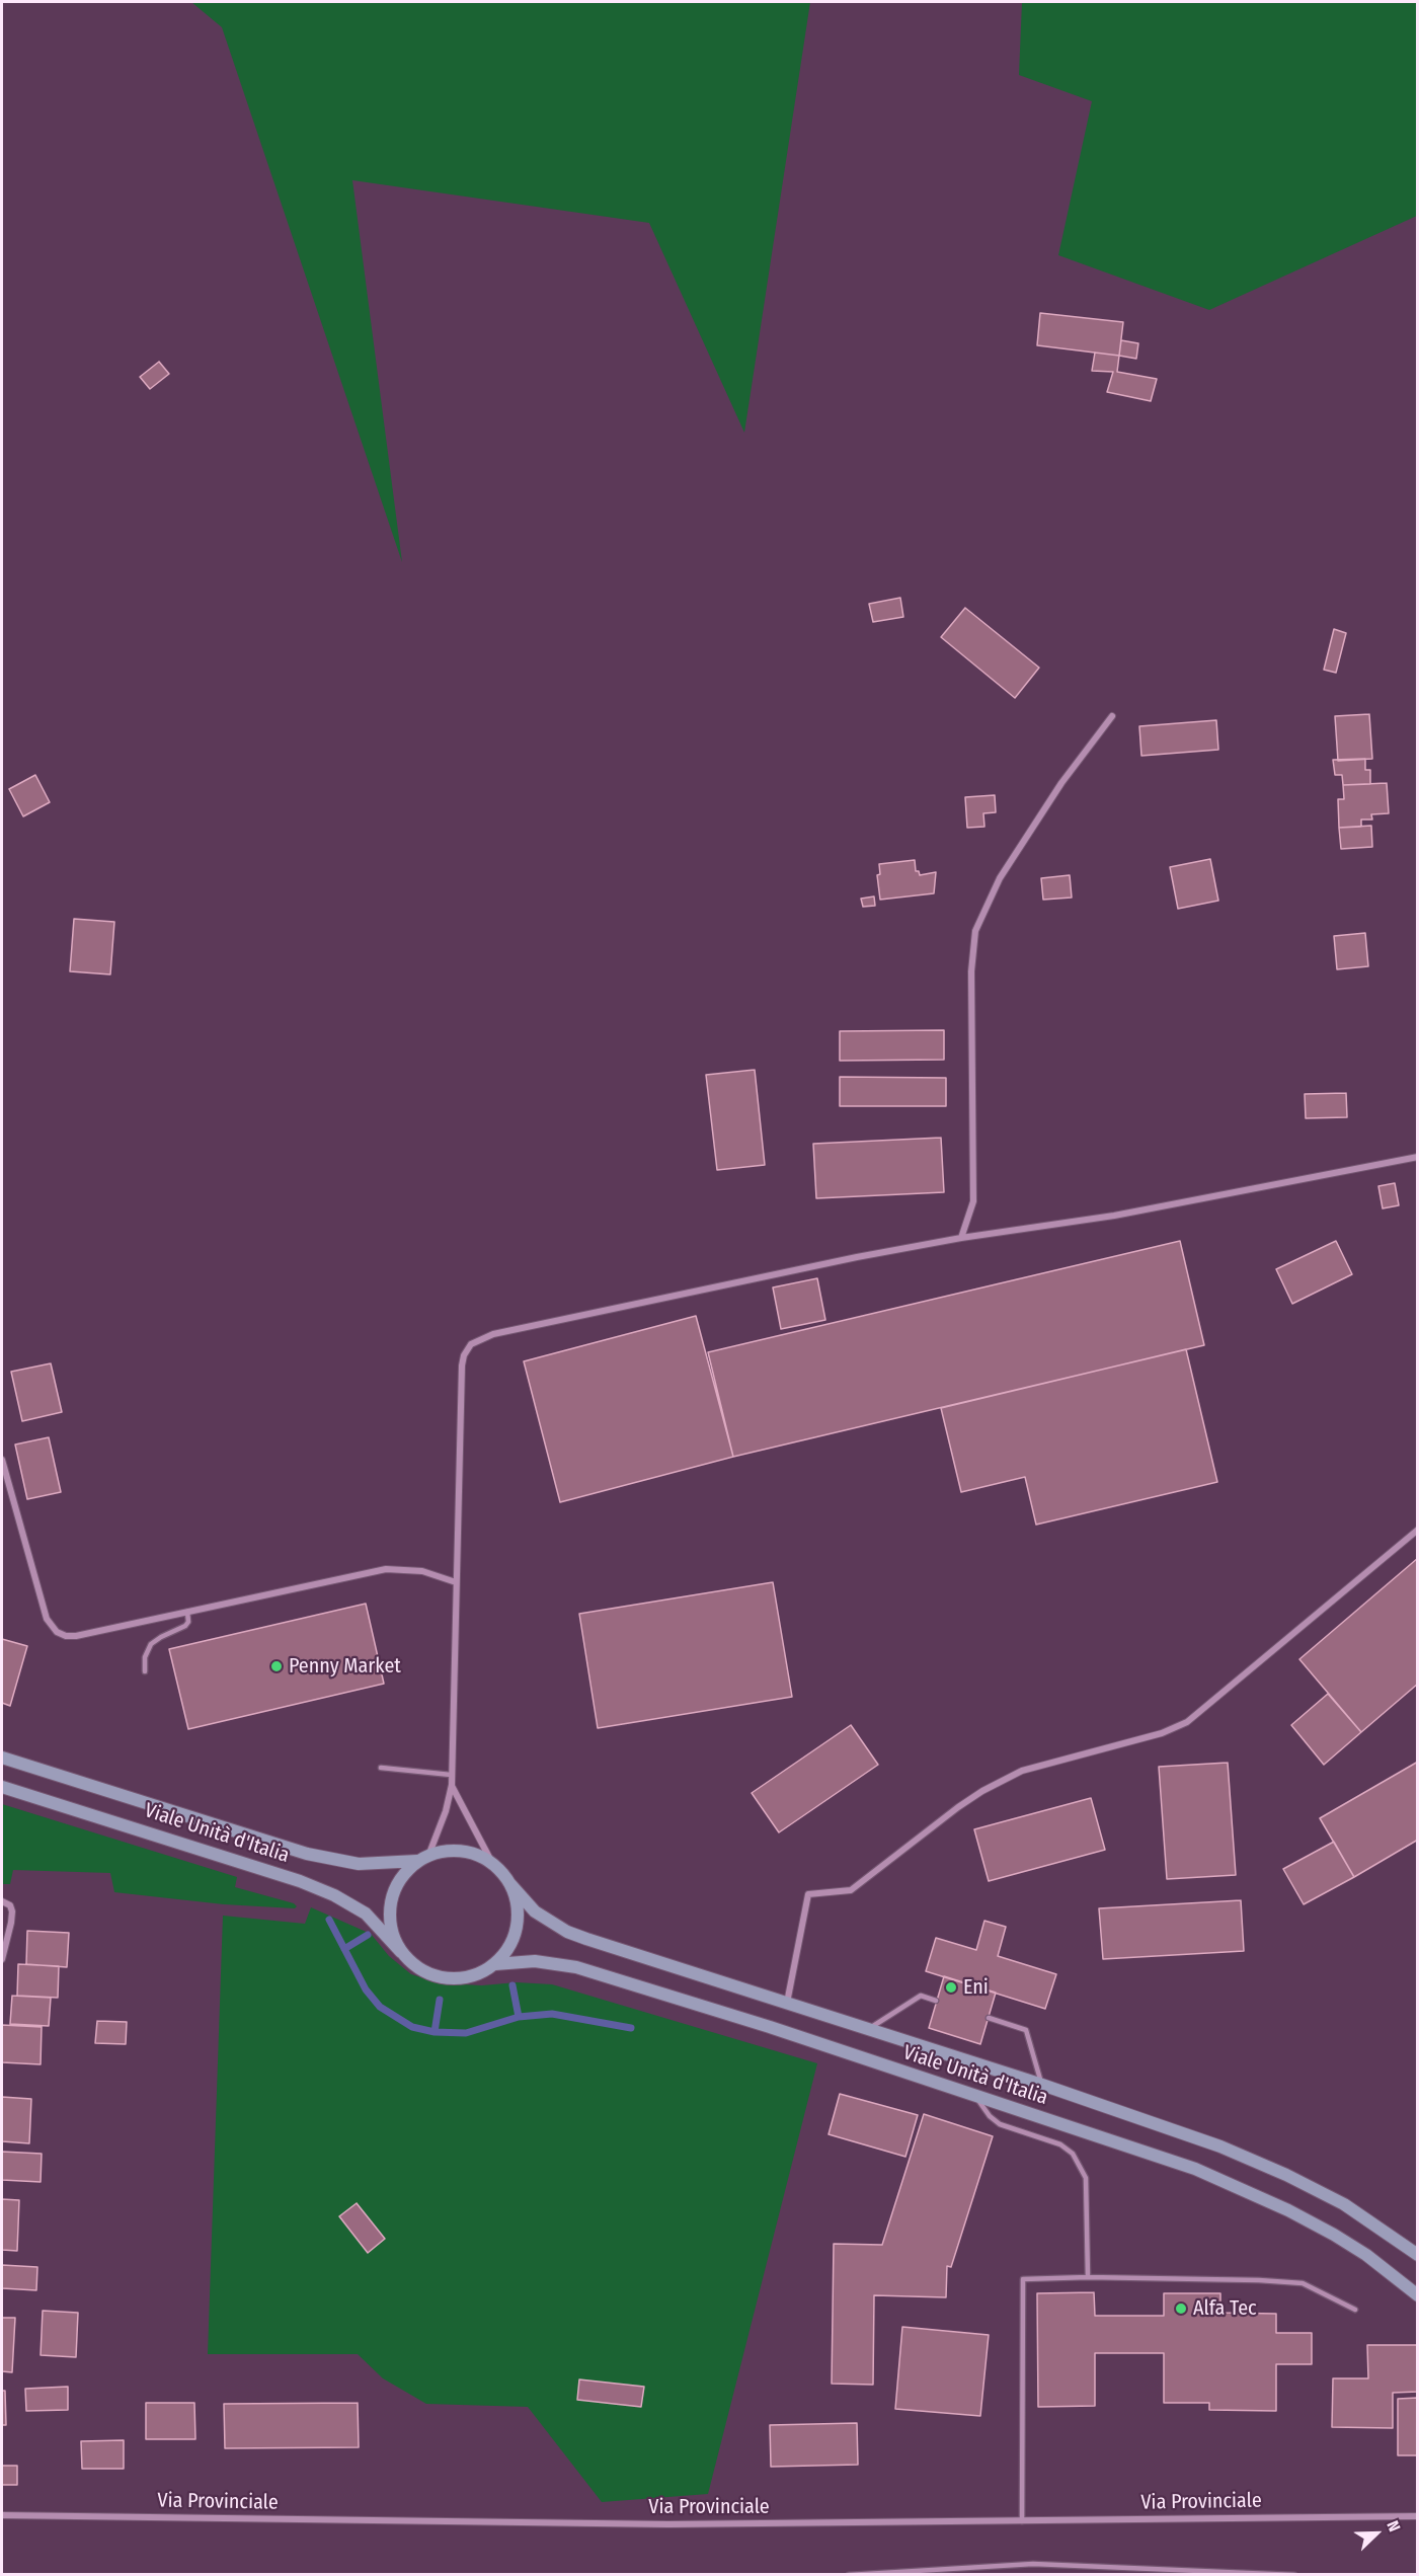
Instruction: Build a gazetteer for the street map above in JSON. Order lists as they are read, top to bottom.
{
  "streets": {
    "main road": ["Viale Unità d'Italia"],
    "street": ["Via Provinciale"]
  },
  "places": ["Penny Market", "Eni", "Alfa Tec"],
  "north": "top right"
}
